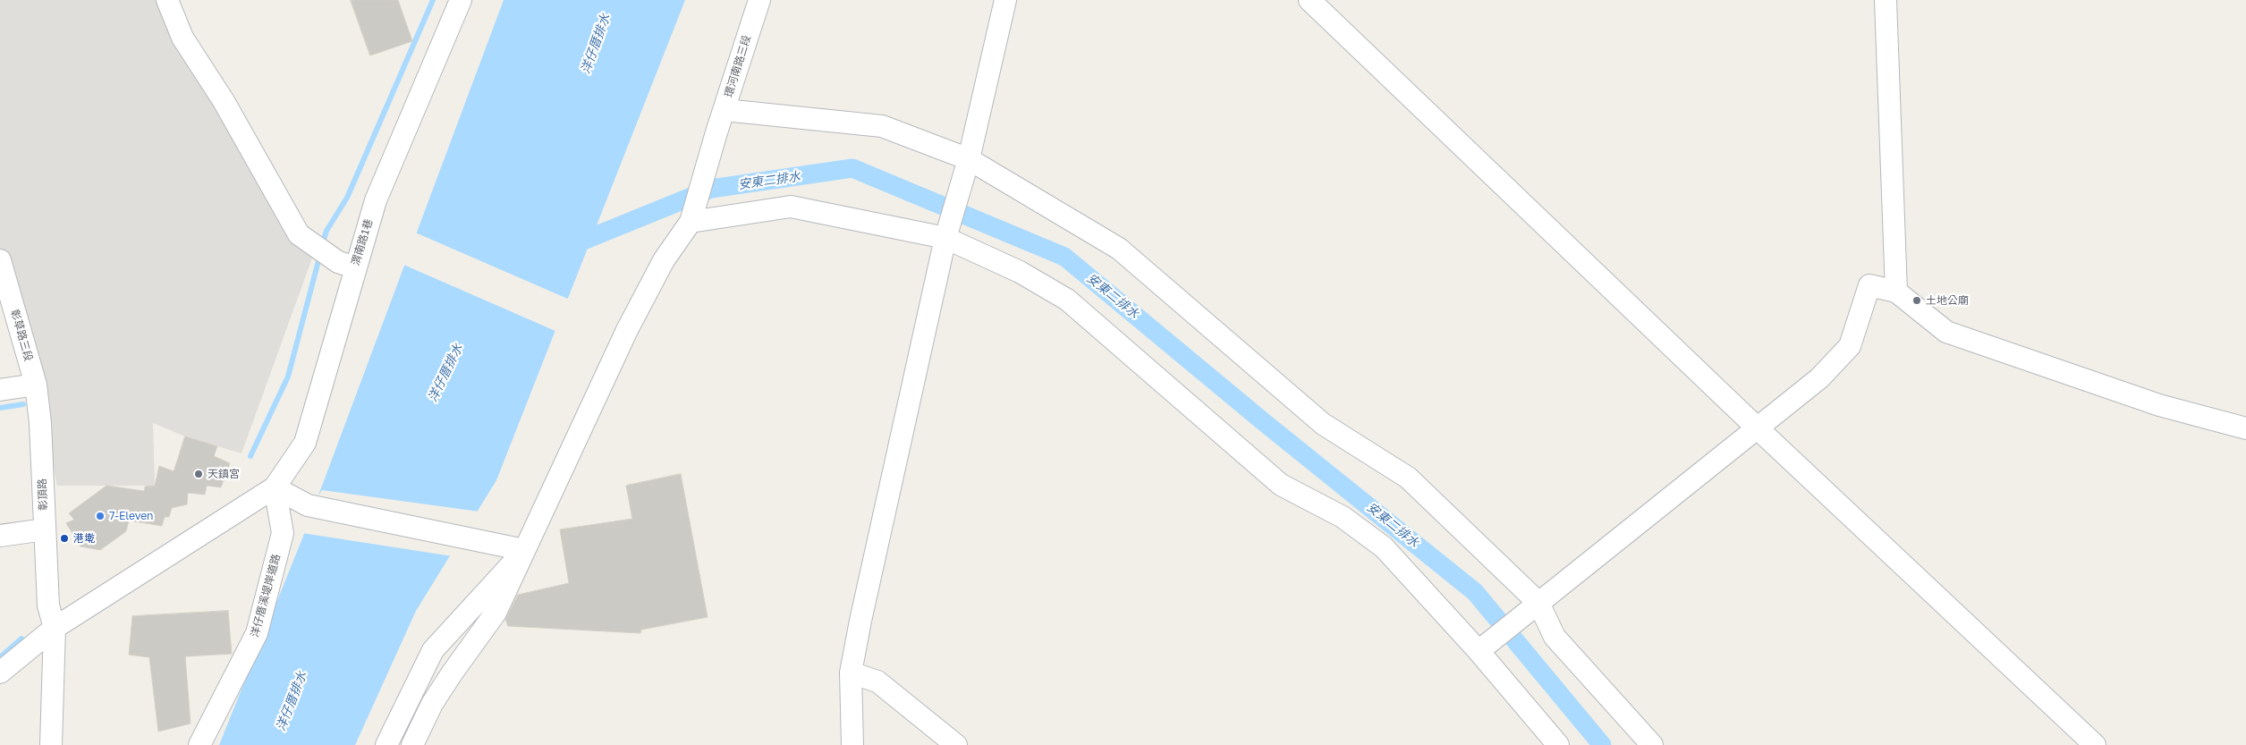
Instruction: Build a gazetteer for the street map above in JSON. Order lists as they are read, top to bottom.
{
  "streets": {
    "street": [
      "環河南路三段",
      "渭南路1巷",
      "彰草路三段",
      "彰頂路",
      "洋仔厝溪堤岸道路"
    ]
  },
  "crossings": [
    ["渭南路1巷", "洋仔厝溪堤岸道路"],
    ["彰草路三段", "彰頂路"]
  ],
  "water": ["洋仔厝排水", "安東二排水"],
  "places": [
    "土地公廟",
    "天鎮宮",
    "7-Eleven",
    "港墘"
  ]
}
